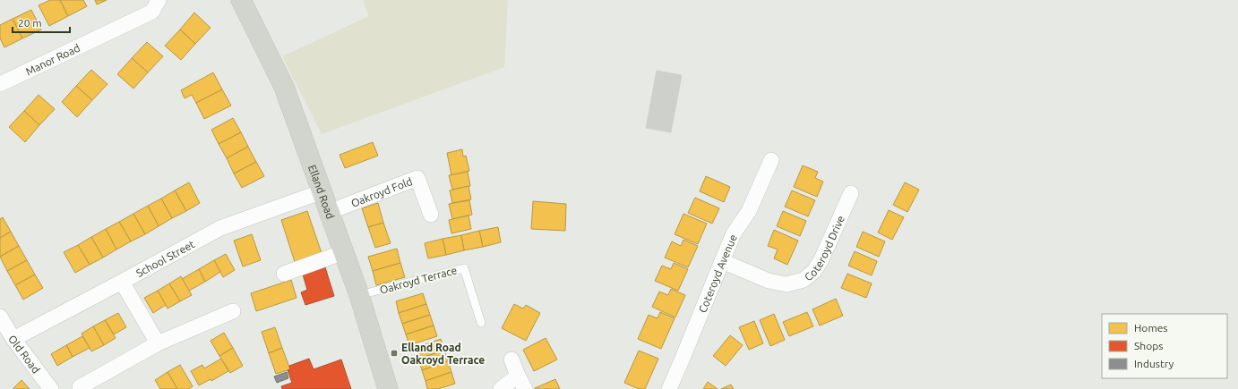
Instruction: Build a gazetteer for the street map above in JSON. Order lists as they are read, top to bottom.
{
  "streets": {
    "main road": ["Elland Road"],
    "street": [
      "Manor Road",
      "Oakroyd Fold",
      "Coteroyd Drive",
      "School Street",
      "Coteroyd Avenue",
      "Old Road"
    ],
    "lane": ["Oakroyd Terrace"]
  },
  "crossings": [
    ["Elland Road", "Oakroyd Fold"],
    ["Elland Road", "School Street"],
    ["Elland Road", "Oakroyd Terrace"],
    ["Coteroyd Drive", "Coteroyd Avenue"],
    ["School Street", "Old Road"]
  ],
  "places": {
    "transit": ["Elland Road Oakroyd Terrace"]
  },
  "legend": ["Homes", "Shops", "Industry"],
  "scale_bar": "20 m"
}
